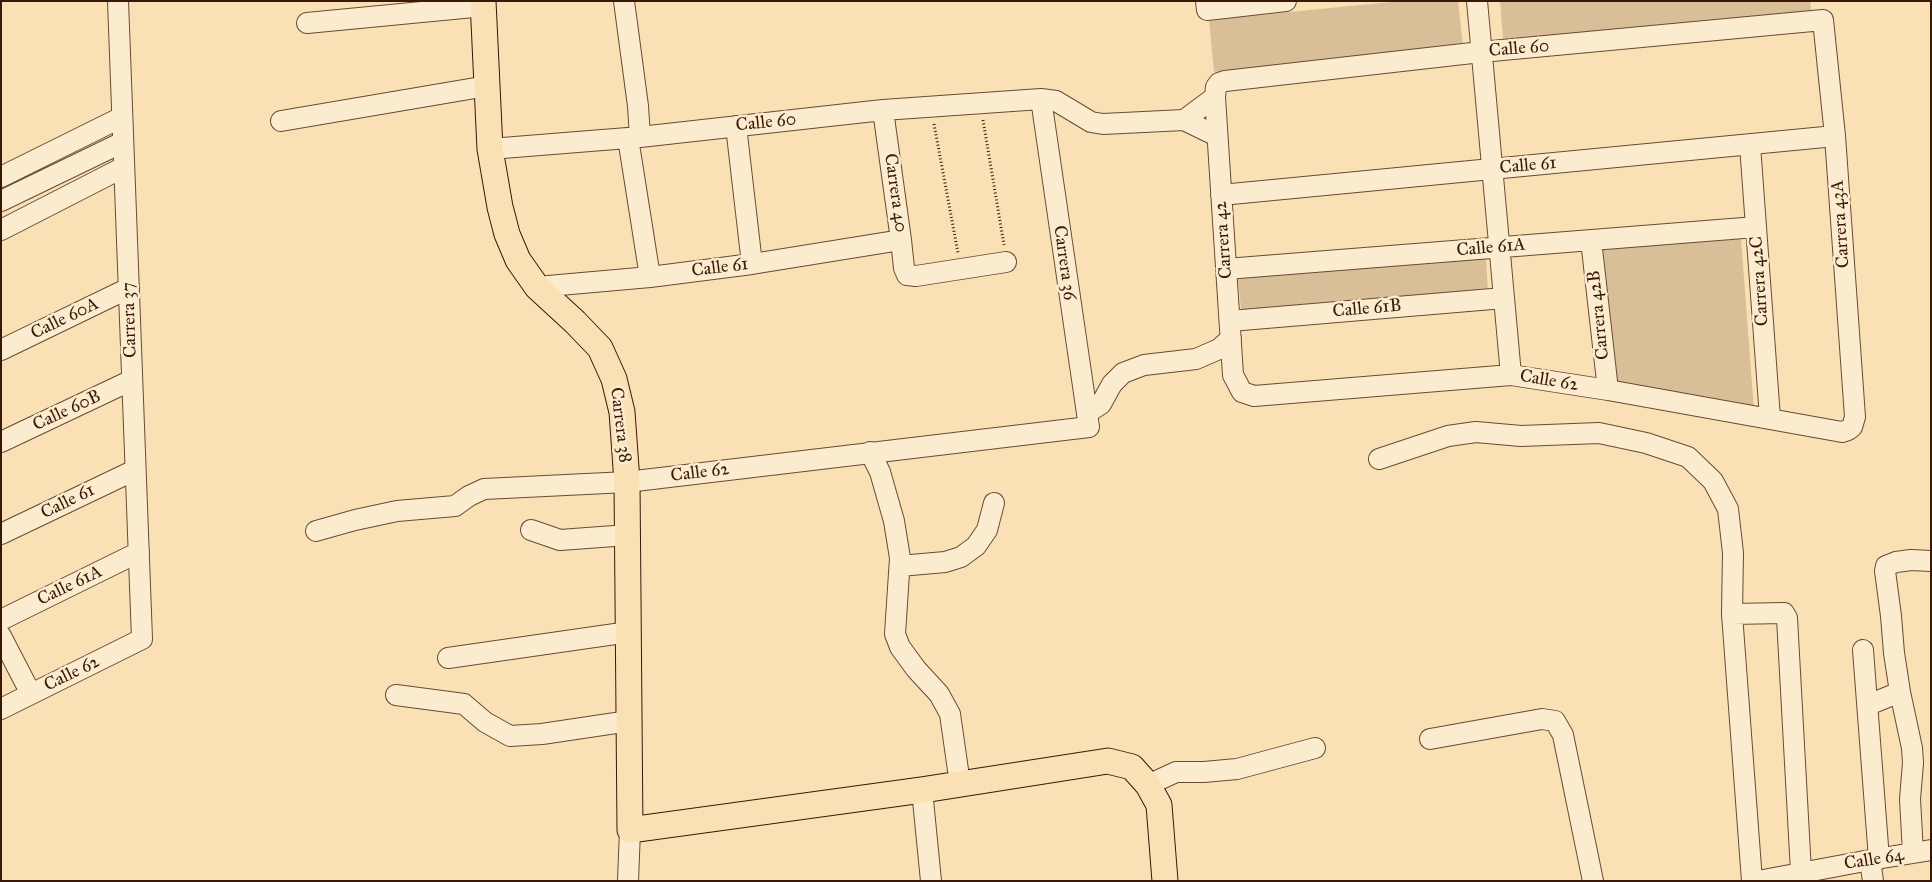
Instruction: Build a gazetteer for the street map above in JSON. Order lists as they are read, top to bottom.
{
  "streets": {
    "main road": ["Carrera 38"],
    "street": [
      "Calle 60",
      "Calle 61",
      "Carrera 40",
      "Carrera 43A",
      "Carrera 42",
      "Calle 61A",
      "Carrera 36",
      "Carrera 42C",
      "Calle 61B",
      "Carrera 42B",
      "Calle 60A",
      "Carrera 37",
      "Calle 62",
      "Calle 60B",
      "Calle 64"
    ]
  },
  "crossings": [
    ["Calle 60", "Carrera 40"],
    ["Calle 60", "Carrera 43A"],
    ["Calle 60", "Carrera 42"],
    ["Calle 60", "Carrera 36"],
    ["Calle 60", "Carrera 38"],
    ["Calle 61", "Carrera 40"],
    ["Calle 61", "Carrera 43A"],
    ["Calle 61", "Carrera 42"],
    ["Calle 61", "Carrera 42C"],
    ["Calle 61", "Carrera 37"],
    ["Calle 61", "Carrera 38"],
    ["Carrera 43A", "Calle 62"],
    ["Carrera 42", "Calle 61A"],
    ["Carrera 42", "Calle 61B"],
    ["Carrera 42", "Calle 62"],
    ["Calle 61A", "Carrera 42C"],
    ["Calle 61A", "Carrera 42B"],
    ["Calle 61A", "Carrera 37"],
    ["Carrera 36", "Calle 62"],
    ["Carrera 42C", "Calle 62"],
    ["Carrera 42B", "Calle 62"],
    ["Calle 60A", "Carrera 37"],
    ["Carrera 37", "Calle 62"],
    ["Carrera 37", "Calle 60B"],
    ["Calle 62", "Carrera 38"]
  ]
}
